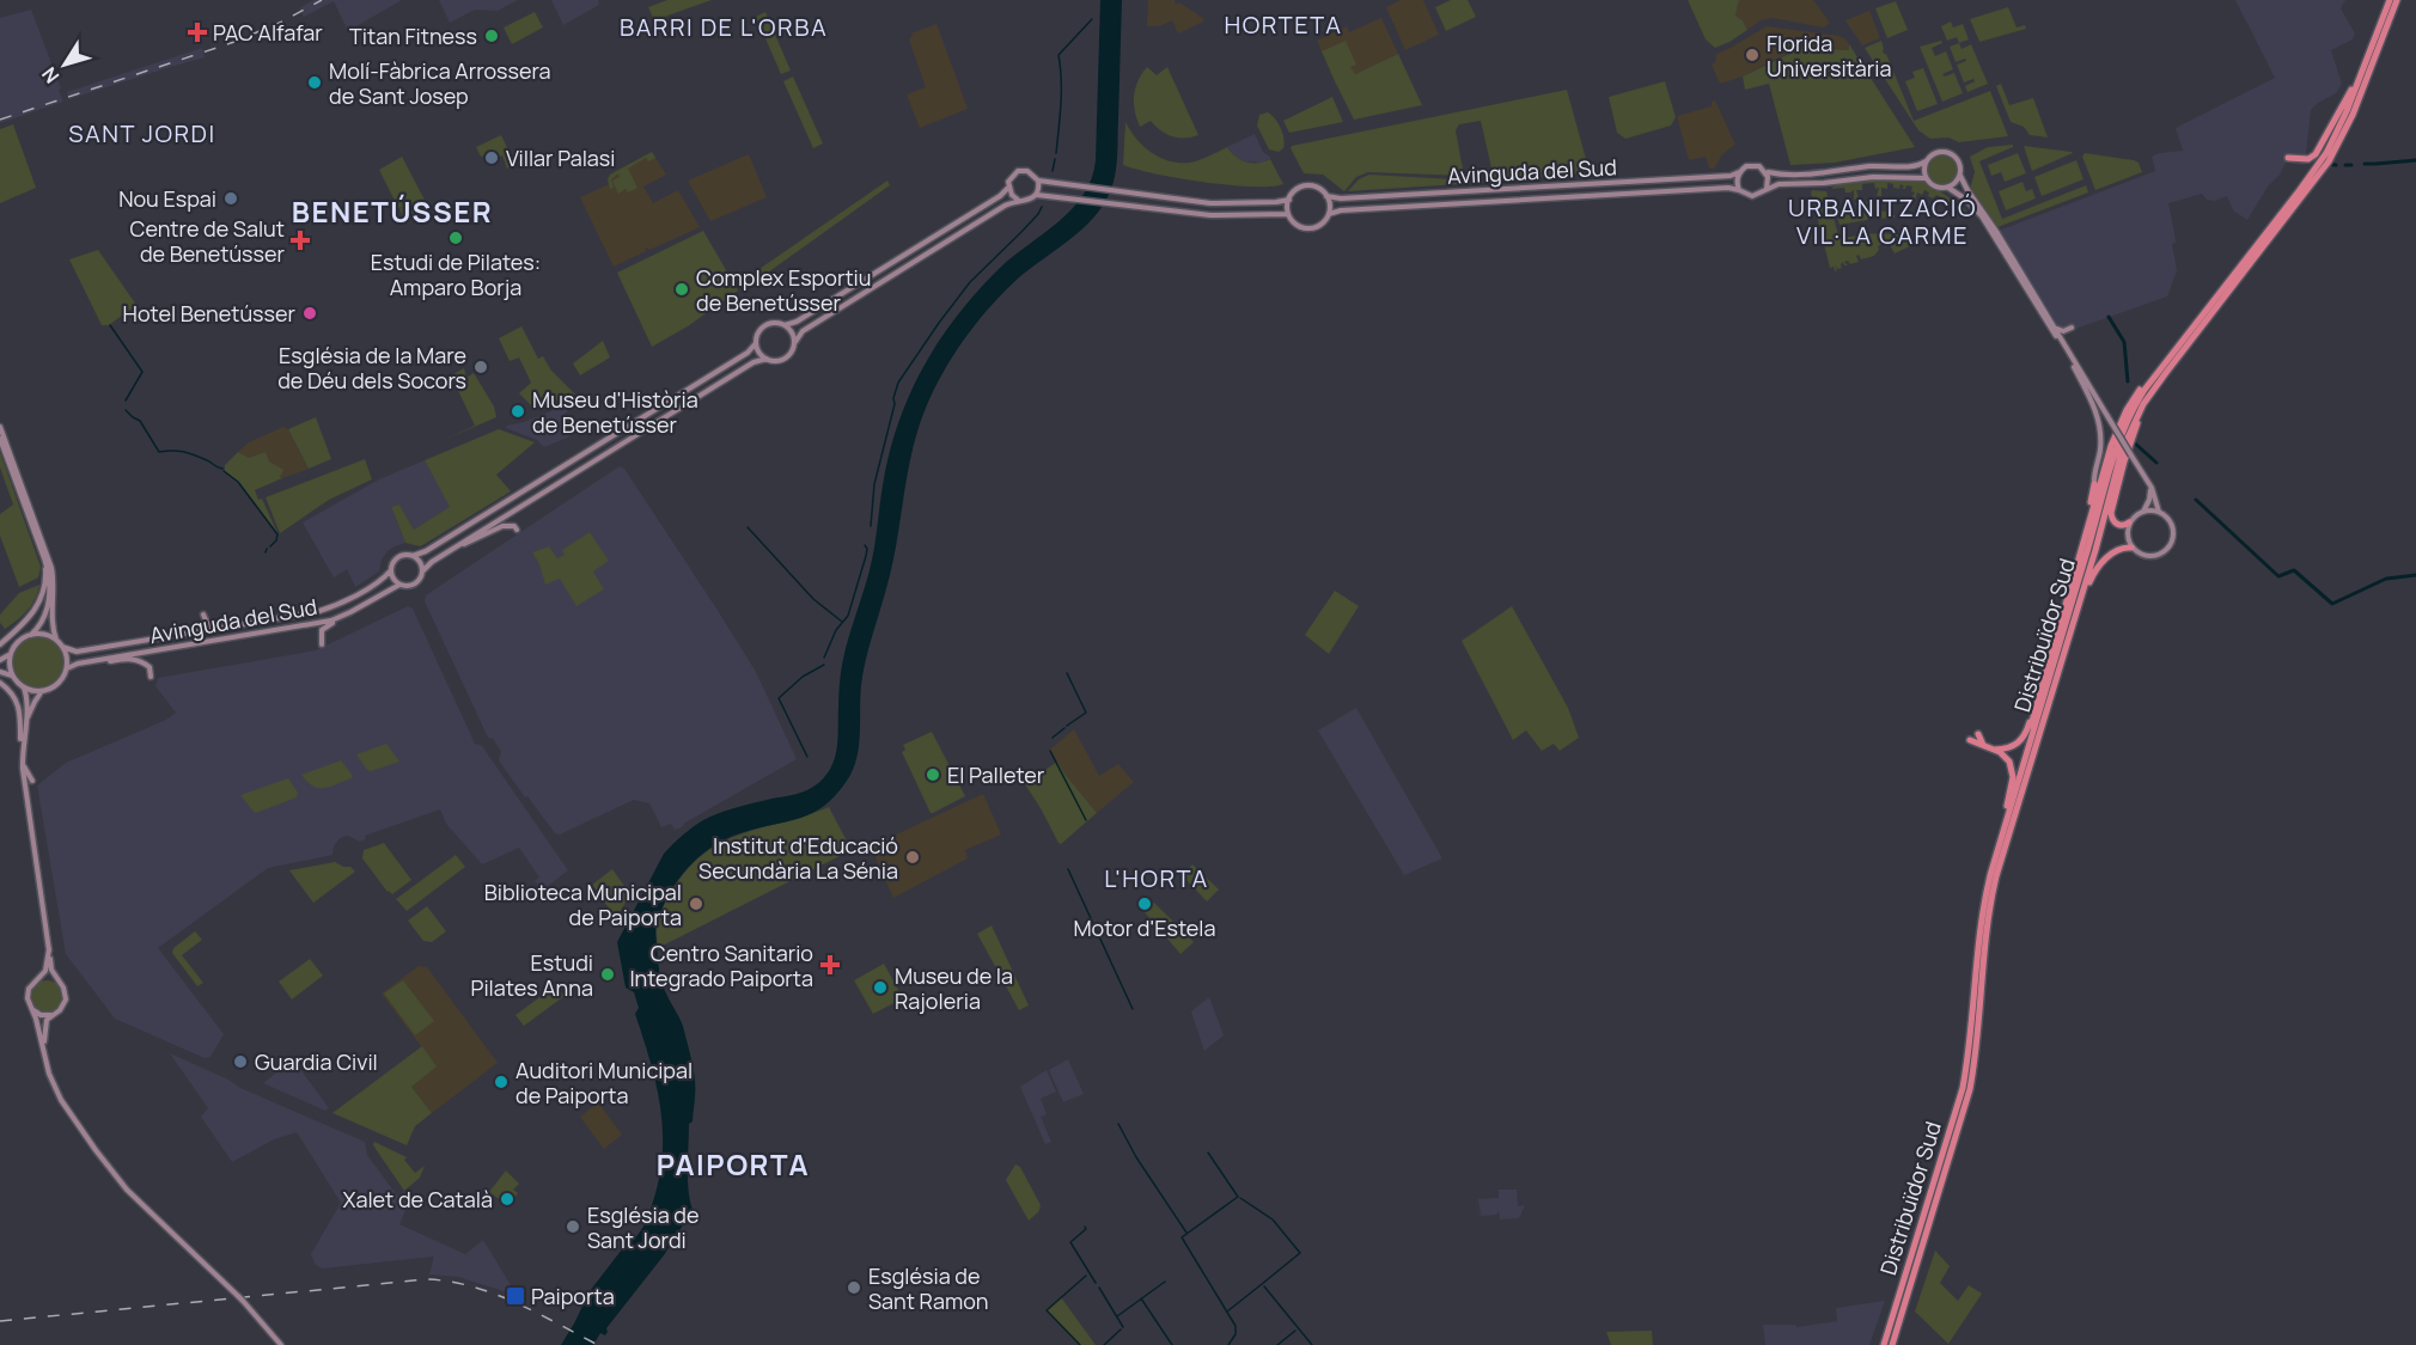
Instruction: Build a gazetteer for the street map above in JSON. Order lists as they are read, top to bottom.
{
  "streets": {
    "highway": ["Distribuïdor Sud"],
    "main road": ["Avinguda del Sud"]
  },
  "districts": [
    "HORTETA",
    "BARRI DE L'ORBA",
    "SANT JORDI",
    "URBANITZACIÓ VIL·LA CARME",
    "BENETÚSSER",
    "L'HORTA",
    "PAIPORTA"
  ],
  "places": {
    "health": ["PAC Alfafar", "Centre de Salut de Benetússer", "Centro Sanitario Integrado Paiporta"],
    "other": [
      "Titan Fitness",
      "Florida Universitària",
      "Molí-Fàbrica Arrossera de Sant Josep",
      "Villar Palasi",
      "Nou Espai",
      "Estudi de Pilates: Amparo Borja",
      "Complex Esportiu de Benetússer",
      "Hotel Benetússer",
      "Església de la Mare de Déu dels Socors",
      "Museu d'Història de Benetússer",
      "El Palleter",
      "Institut d'Educació Secundària La Sénia",
      "Biblioteca Municipal de Paiporta",
      "Motor d'Estela",
      "Estudi Pilates Anna",
      "Museu de la Rajoleria",
      "Guardia Civil",
      "Auditori Municipal de Paiporta",
      "Xalet de Català",
      "Església de Sant Jordi",
      "Església de Sant Ramon"
    ],
    "transit": ["Paiporta"]
  },
  "north": "bottom left"
}
